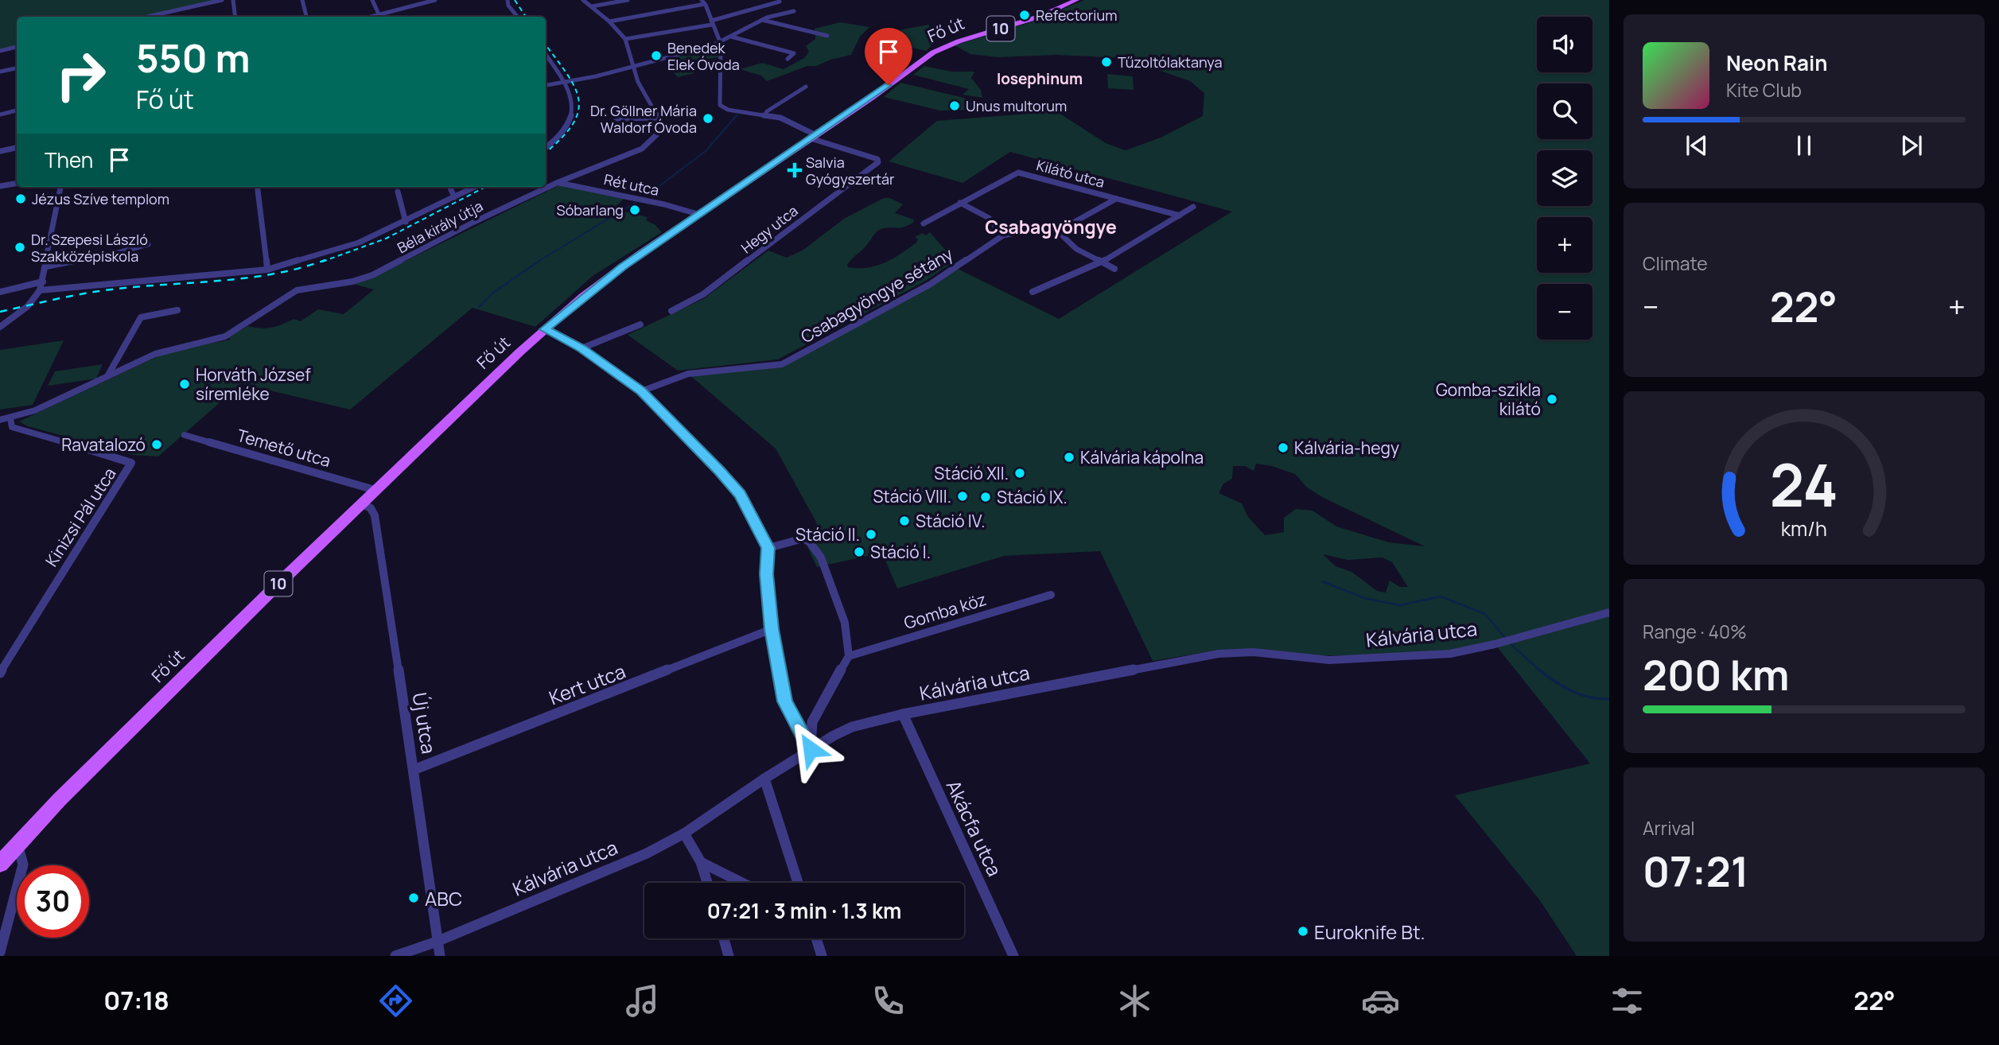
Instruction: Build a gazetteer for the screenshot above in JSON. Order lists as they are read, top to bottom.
{
  "streets": {
    "main road": ["10", "Fő út"],
    "street": [
      "Kilátó utca",
      "Rét utca",
      "Béla király útja",
      "Hegy utca",
      "Csabagyöngye sétány",
      "Temető utca",
      "Kinizsi Pál utca",
      "Gomba köz",
      "Kálvária utca",
      "Kert utca",
      "Új utca",
      "Akácfa utca"
    ]
  },
  "crossings": [
    ["10", "Fő út"],
    ["Fő út", "Rét utca"],
    ["Fő út", "Hegy utca"],
    ["Fő út", "Temető utca"],
    ["Fő út", "Új utca"],
    ["Kilátó utca", "Csabagyöngye sétány"],
    ["Rét utca", "Béla király útja"],
    ["Béla király útja", "Kinizsi Pál utca"],
    ["Kálvária utca", "Új utca"],
    ["Kálvária utca", "Akácfa utca"],
    ["Kert utca", "Új utca"]
  ],
  "districts": ["Iosephinum", "Csabagyöngye"],
  "places": {
    "other": [
      "Refectorium",
      "Benedek Elek Óvoda",
      "Tűzoltólaktanya",
      "Unus multorum",
      "Dr. Göllner Mária Waldorf Óvoda",
      "Jézus Szíve templom",
      "Sóbarlang",
      "Dr. Szepesi László Szakközépiskola",
      "Horváth József síremléke",
      "Gomba-szikla kilátó",
      "Ravatalozó",
      "Kálvária-hegy",
      "Kálvária kápolna",
      "Stáció XII.",
      "Stáció VIII.",
      "Stáció IX.",
      "Stáció IV.",
      "Stáció II.",
      "Stáció I.",
      "ABC",
      "Euroknife Bt."
    ],
    "health": ["Salvia Gyógyszertár"]
  },
  "page": {
    "map_buttons": ["+", "−"],
    "turn": ["550 m", "Fő út"],
    "song": ["Neon Rain", "Kite Club"],
    "then": "Then",
    "tile": [
      "Climate",
      ["Range · 40%", "200 km"],
      ["Arrival", "07:21"]
    ],
    "heat": ["−", "22°", "+"],
    "limit": "30",
    "trip": "07:21 · 3 min · 1.3 km",
    "tabs": ["07:18", "22°"],
    "gauge": ["24", "km/h"]
  }
}
